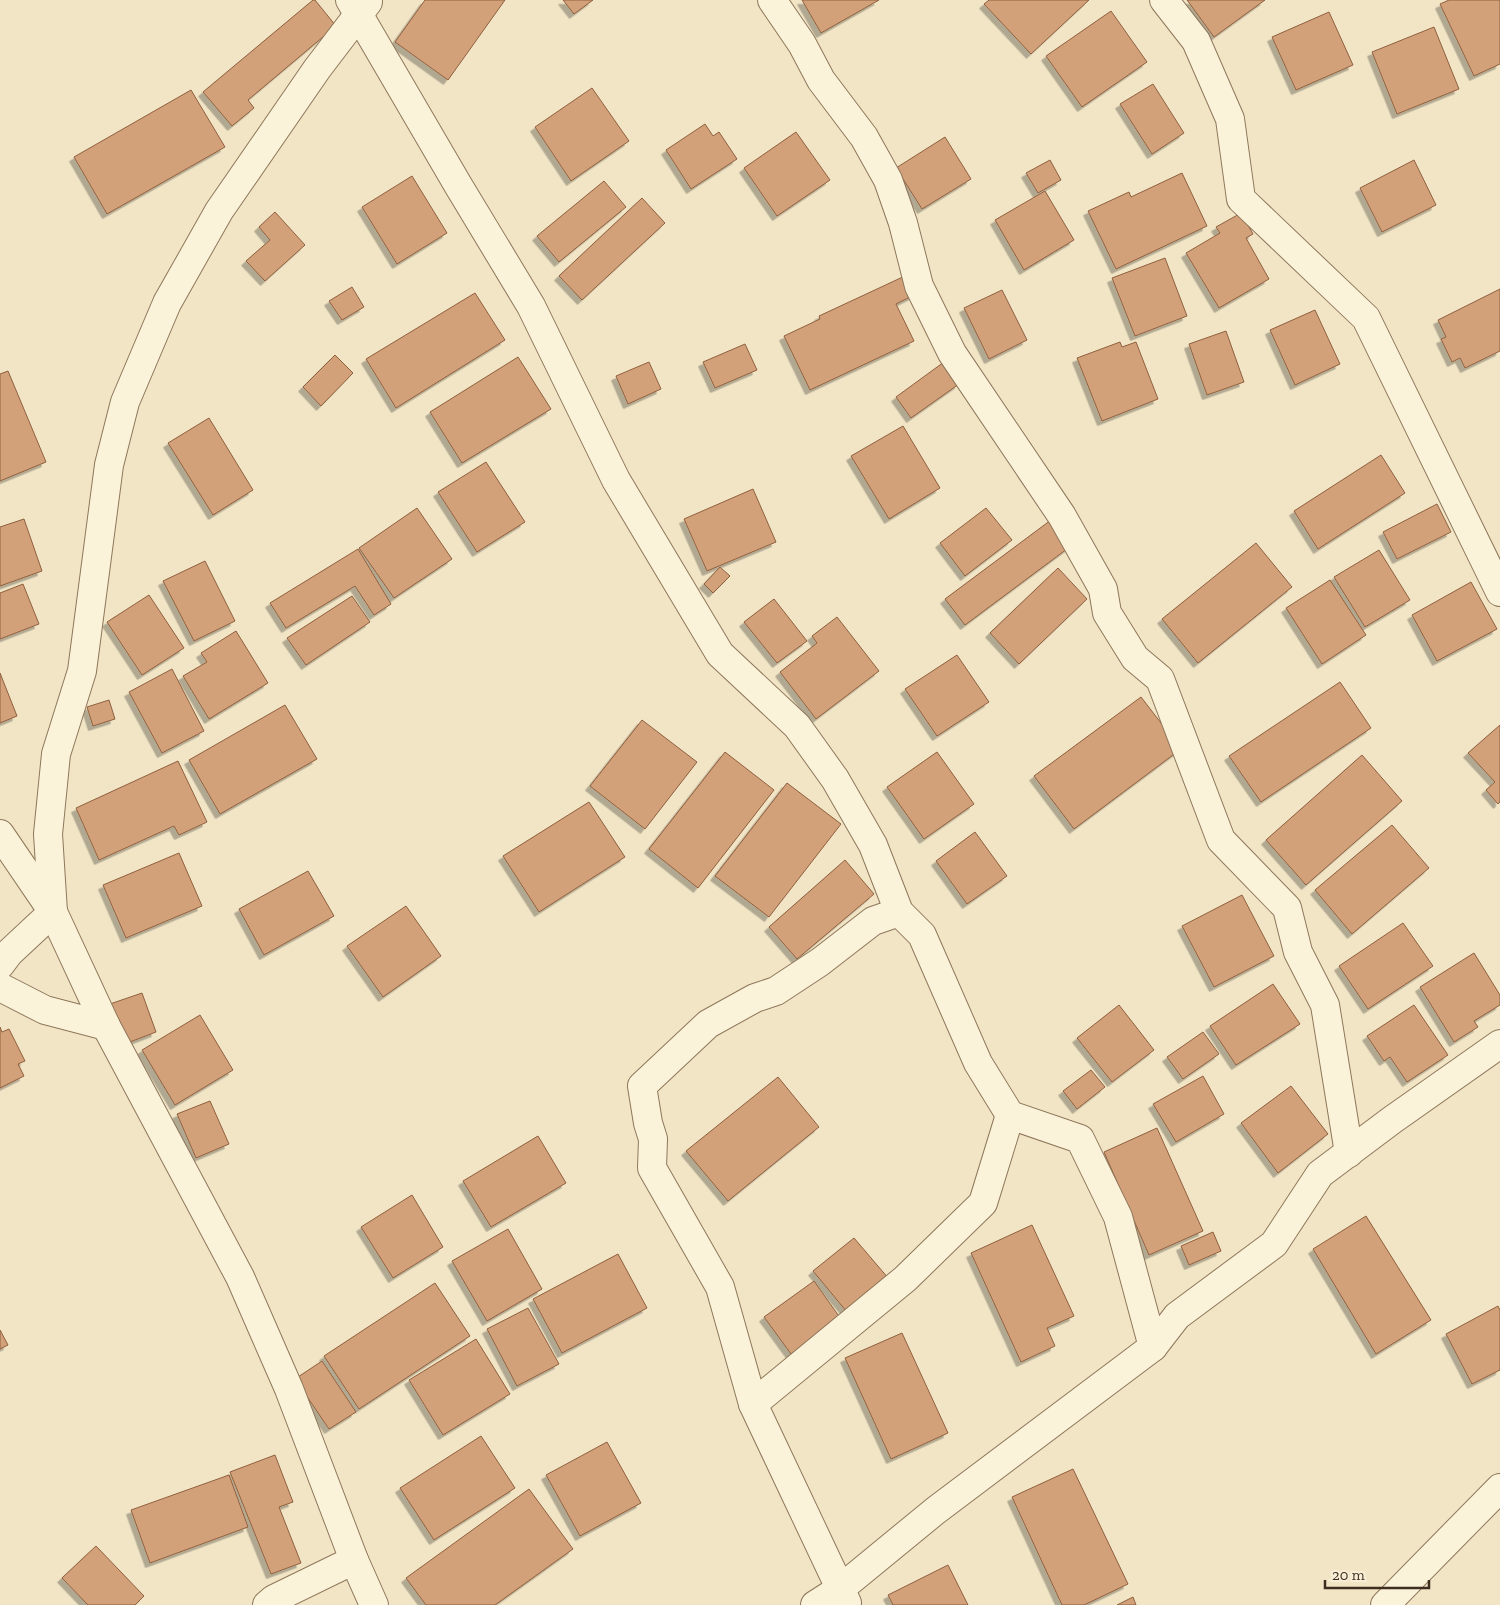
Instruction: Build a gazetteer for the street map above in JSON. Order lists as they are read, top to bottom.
{
  "scale_bar": "20 m"
}
